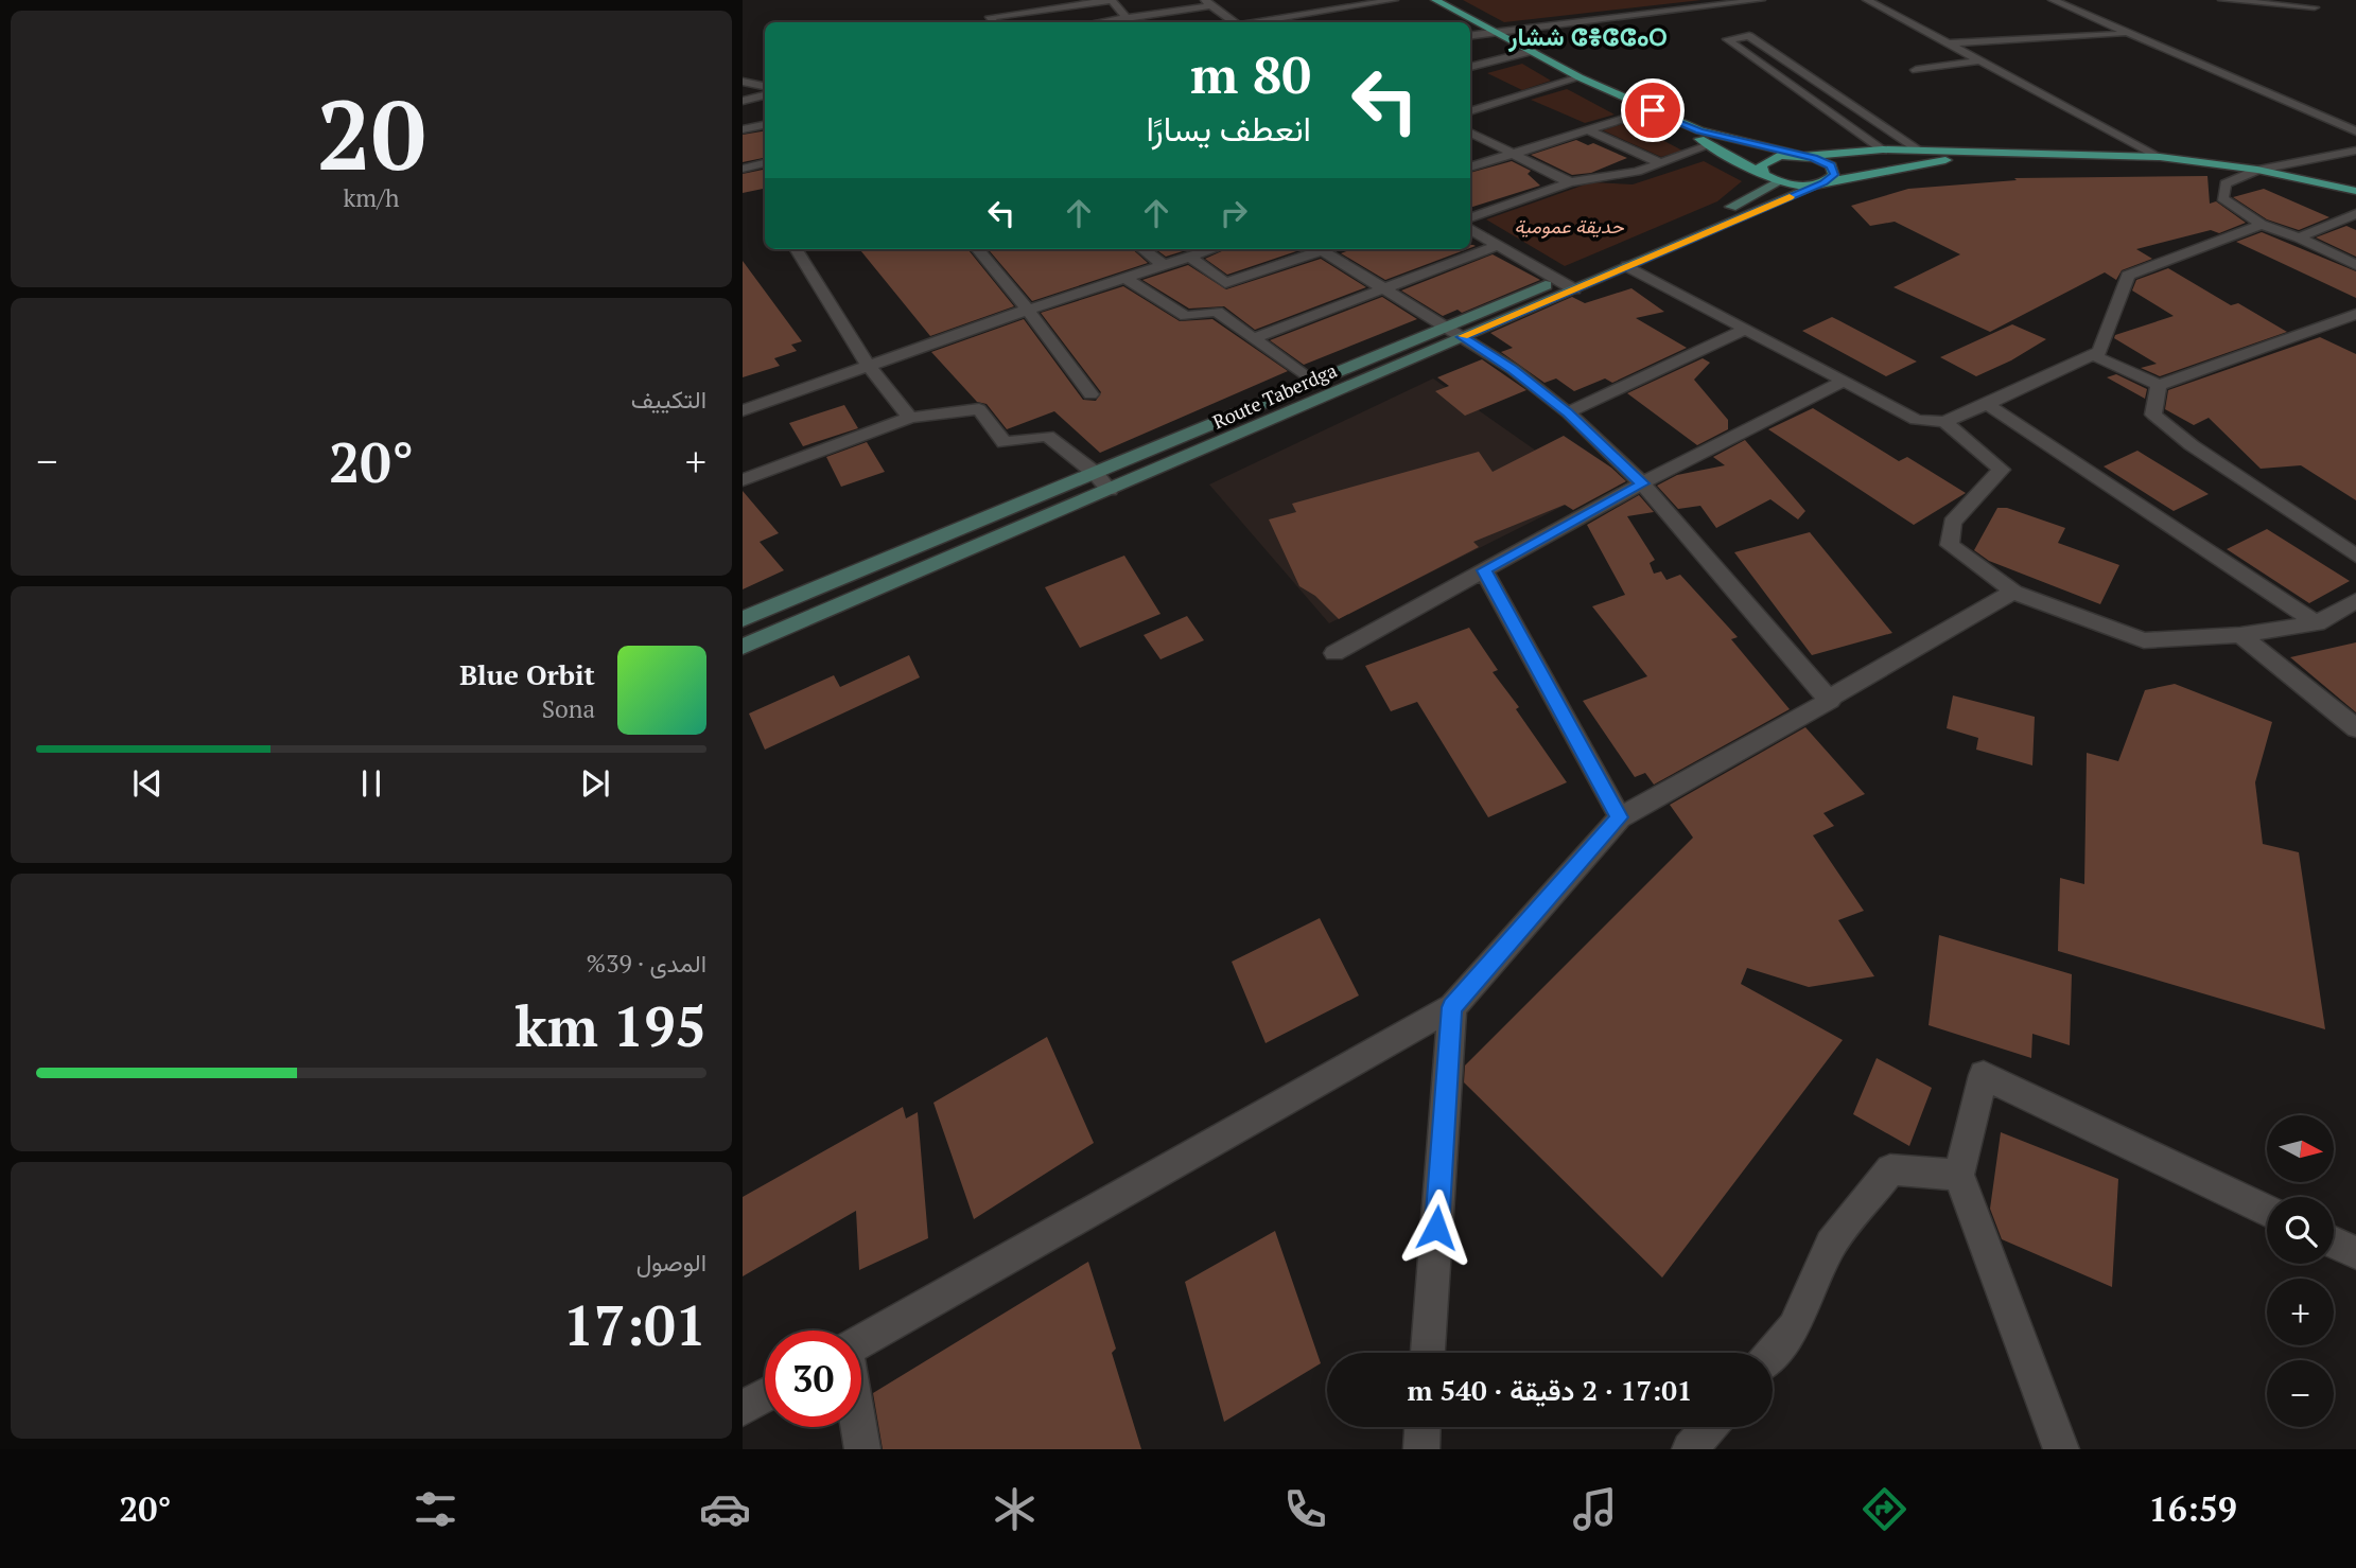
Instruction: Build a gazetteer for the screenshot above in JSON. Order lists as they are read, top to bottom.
{
  "streets": {
    "main road": ["Route Taberdga"]
  },
  "districts": ["ششار ⵛⴻⵛⵛⴰⵔ"],
  "parks": ["حديقة عمومية"],
  "north": "right",
  "page": {
    "tile": [
      ["20", "km/h"],
      "التكييف",
      ["المدى · 39%", "195 km"],
      ["الوصول", "17:01"]
    ],
    "turn": ["80 m", "انعطف يسارًا"],
    "heat": ["−", "20°", "+"],
    "song": ["Blue Orbit", "Sona"],
    "map_buttons": ["+", "−"],
    "limit": "30",
    "trip": "17:01 · 2 دقيقة · 540 m",
    "tabs": ["16:59", "20°"]
  }
}
